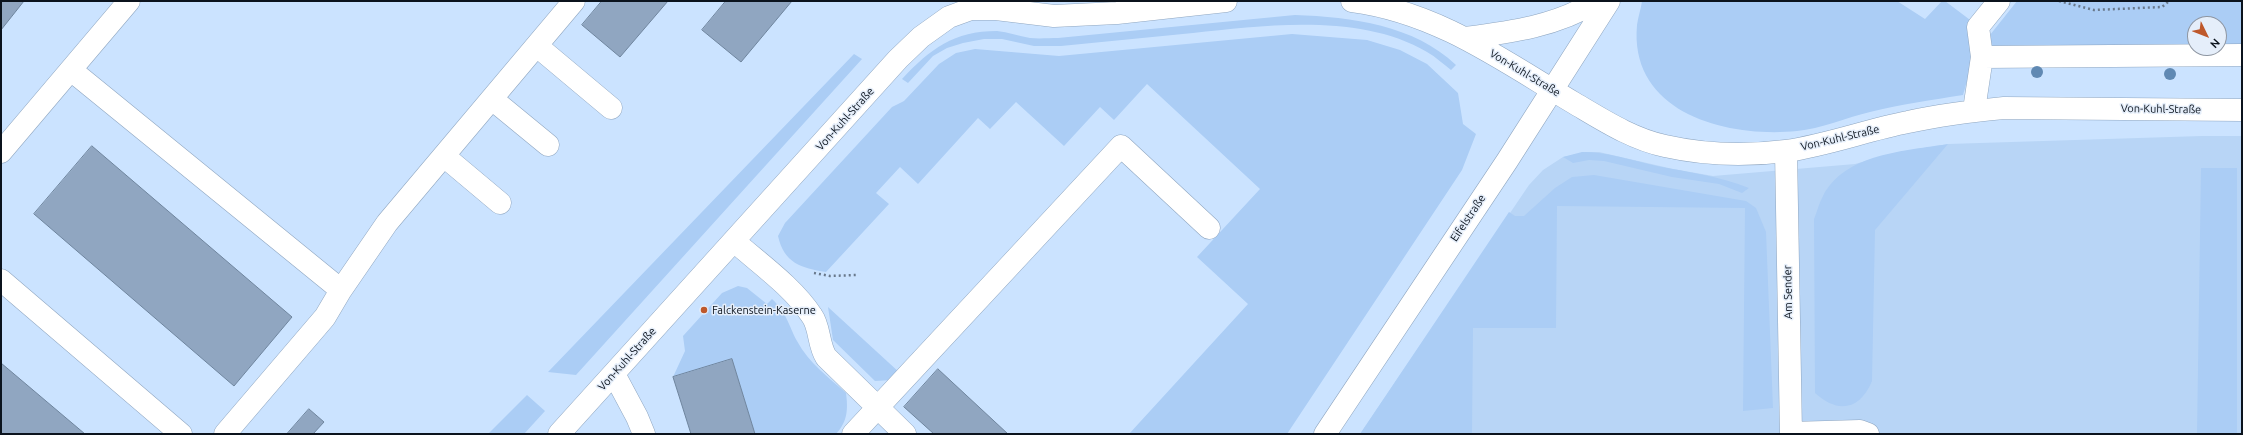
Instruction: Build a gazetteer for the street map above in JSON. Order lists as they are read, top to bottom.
{
  "streets": {
    "street": ["Von-Kuhl-Straße", "Eifelstraße", "Am Sender"]
  },
  "crossings": [
    ["Von-Kuhl-Straße", "Eifelstraße"],
    ["Von-Kuhl-Straße", "Am Sender"]
  ],
  "places": ["Falckenstein-Kaserne"],
  "north": "bottom right"
}
